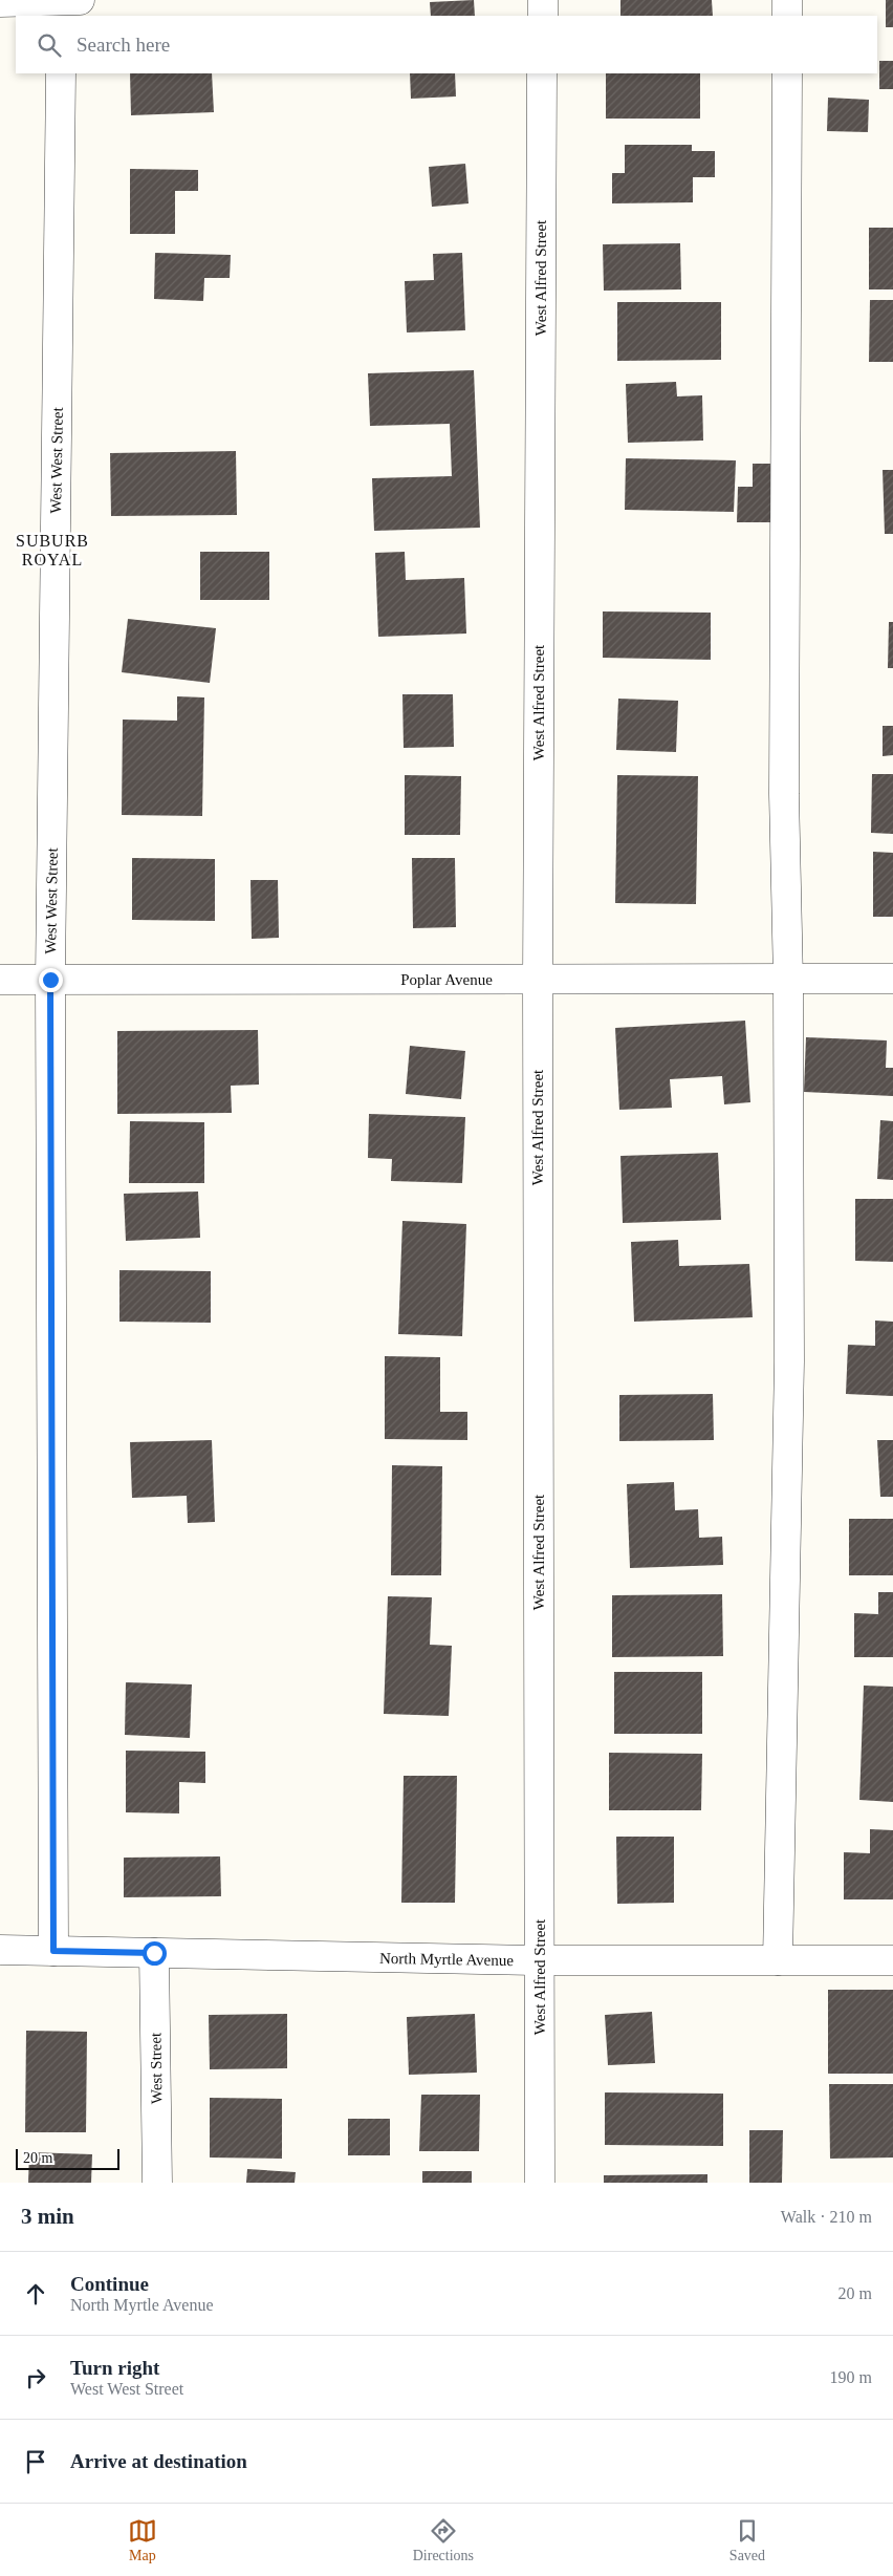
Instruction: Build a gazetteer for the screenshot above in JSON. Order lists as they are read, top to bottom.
{
  "streets": {
    "street": [
      "West Alfred Street",
      "West West Street",
      "Poplar Avenue",
      "North Myrtle Avenue",
      "West Street"
    ]
  },
  "crossings": [
    ["West Alfred Street", "Poplar Avenue"],
    ["West Alfred Street", "North Myrtle Avenue"],
    ["West West Street", "Poplar Avenue"],
    ["West West Street", "North Myrtle Avenue"],
    ["North Myrtle Avenue", "West Street"]
  ],
  "districts": ["SUBURB ROYAL"],
  "scale_bar": "20 m",
  "page": {
    "search": "Search here",
    "scale": "20 m",
    "heading": ["3 min", "Walk · 210 m"],
    "list": [
      ["Continue", "North Myrtle Avenue", "20 m"],
      ["Turn right", "West West Street", "190 m"],
      "Arrive at destination"
    ],
    "nav": ["Map", "Directions", "Saved"]
  }
}
